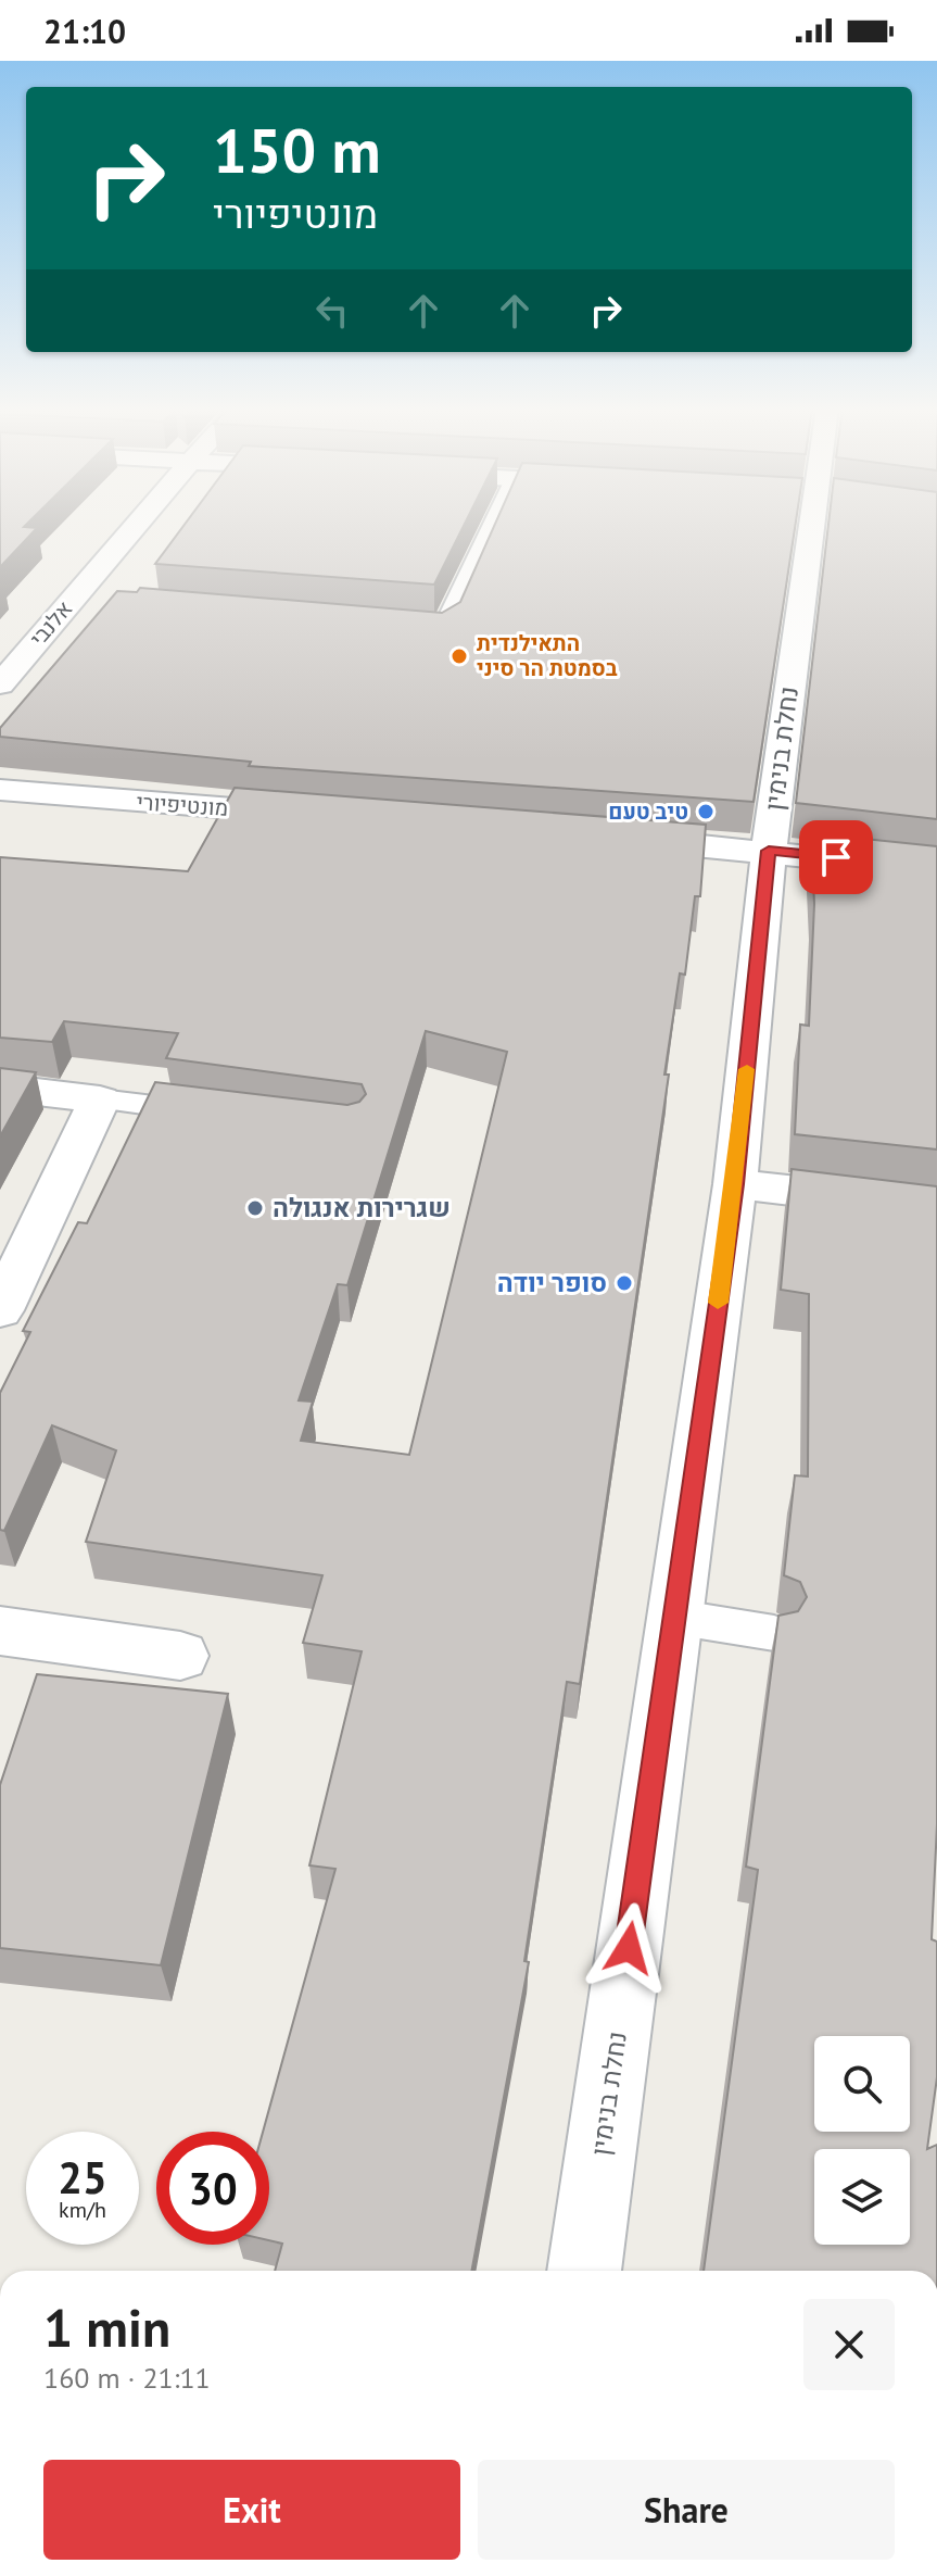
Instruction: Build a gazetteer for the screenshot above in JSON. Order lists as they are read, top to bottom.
{
  "streets": {
    "street": ["אלנבי", "נחלת בנימין", "מונטיפיורי"]
  },
  "places": [
    "התאילנדית בסמטת הר סיני",
    "טיב טעם",
    "שגרירות אנגולה",
    "סופר יודה"
  ],
  "page": {
    "status": "21:10",
    "turn": ["150 m", "מונטיפיורי"],
    "speed": "25 km/h",
    "limit": "30",
    "heading": ["1 min", "160 m · 21:11"],
    "buttons": ["Exit", "Share"]
  }
}
